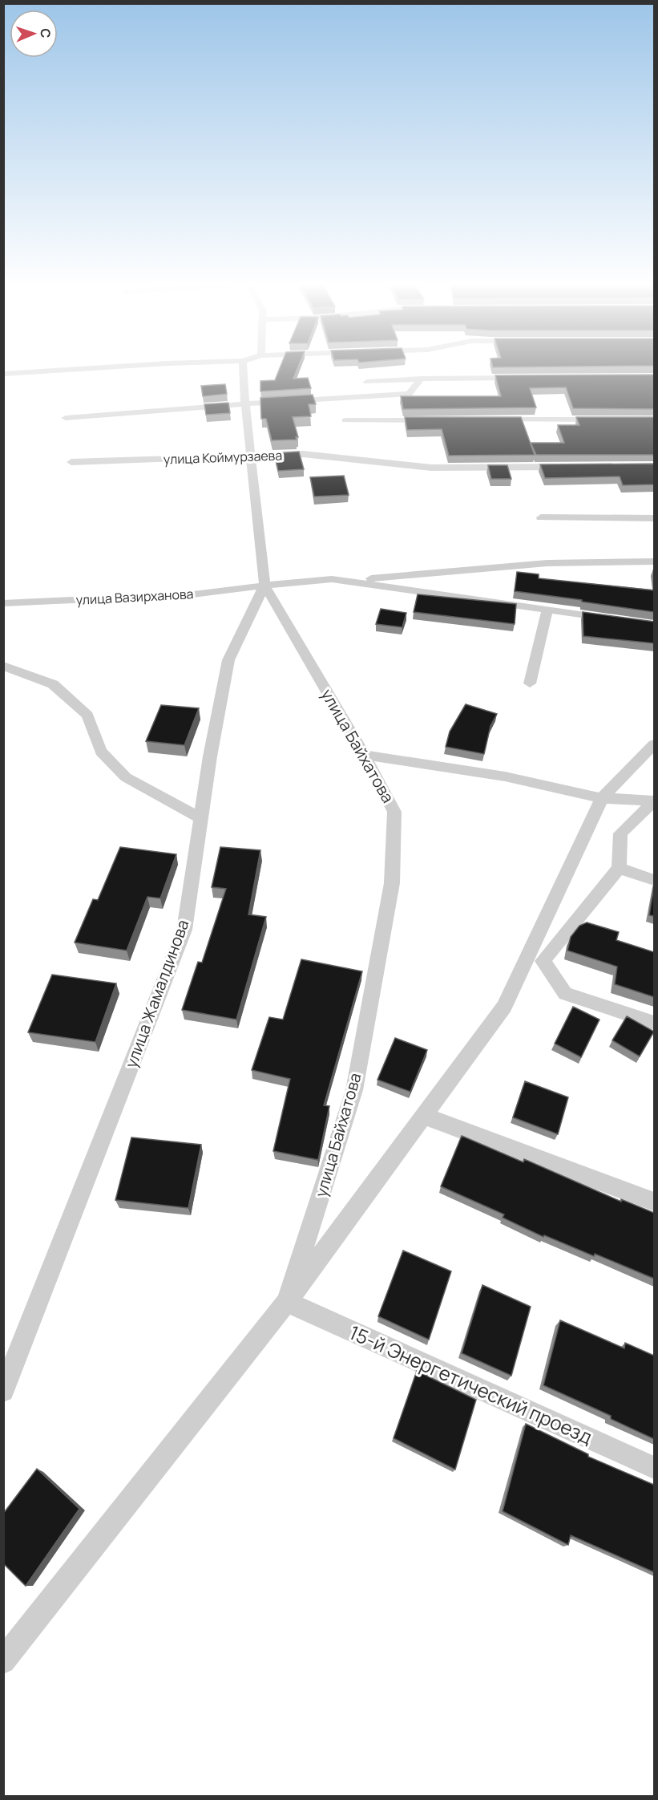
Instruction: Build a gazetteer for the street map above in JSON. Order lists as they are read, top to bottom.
{
  "streets": {
    "street": [
      "улица Коймурзаева",
      "улица Вазирханова",
      "улица Байхатова",
      "улица Жамалдинова",
      "15-й Энергетический проезд"
    ]
  },
  "crossings": [
    ["улица Вазирханова", "улица Байхатова"],
    ["улица Вазирханова", "улица Жамалдинова"],
    ["улица Байхатова", "улица Жамалдинова"],
    ["улица Байхатова", "15-й Энергетический проезд"]
  ],
  "north": "right"
}
